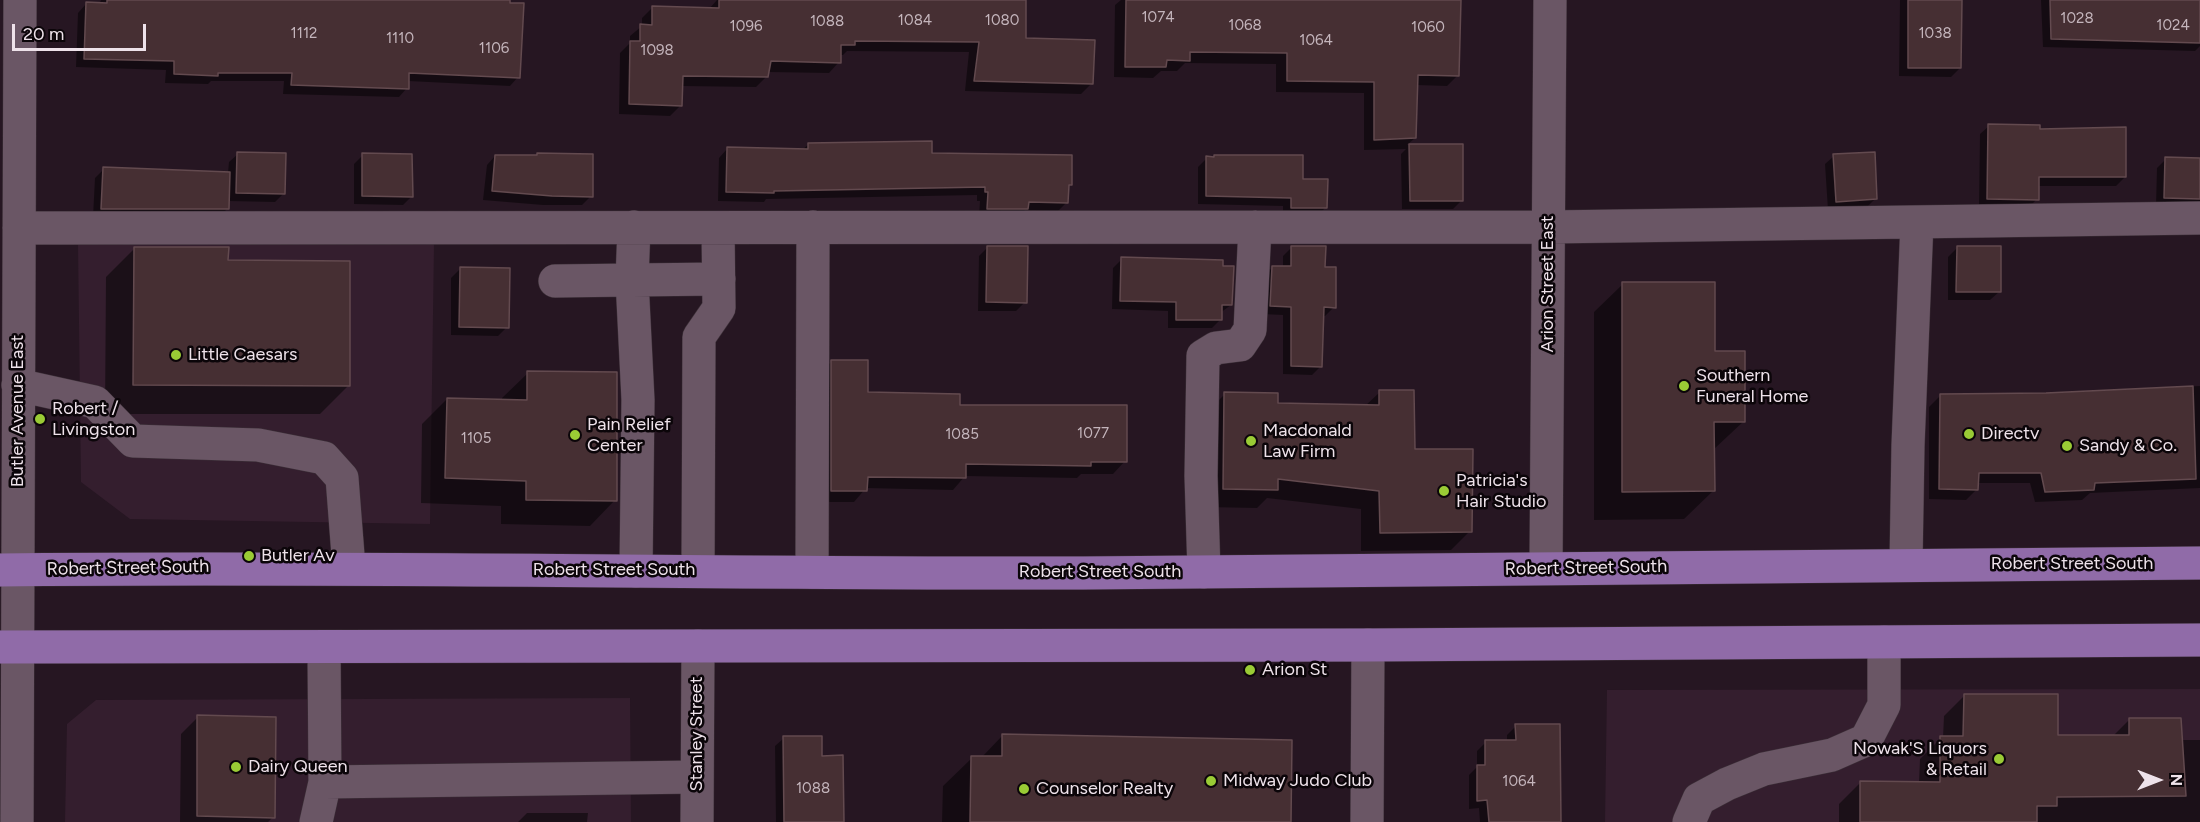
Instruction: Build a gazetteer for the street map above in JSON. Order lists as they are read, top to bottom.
{
  "streets": {
    "main road": ["Robert Street South"],
    "street": ["Arion Street East", "Butler Avenue East", "Stanley Street"]
  },
  "crossings": [
    ["Arion Street East", "Robert Street South"],
    ["Butler Avenue East", "Robert Street South"]
  ],
  "places": [
    "Little Caesars",
    "Southern Funeral Home",
    "Robert / Livingston",
    "Directv",
    "Pain Relief Center",
    "Macdonald Law Firm",
    "Sandy & Co.",
    "Patricia's Hair Studio",
    "Butler Av",
    "Arion St",
    "Nowak'S Liquors & Retail",
    "Dairy Queen",
    "Midway Judo Club",
    "Counselor Realty"
  ],
  "house_numbers": [
    "1074",
    "1028",
    "1084",
    "1080",
    "1088",
    "1068",
    "1024",
    "1096",
    "1060",
    "1112",
    "1038",
    "1110",
    "1064",
    "1106",
    "1098",
    "1077",
    "1085",
    "1105",
    "1064",
    "1088"
  ],
  "scale_bar": "20 m",
  "north": "right"
}
